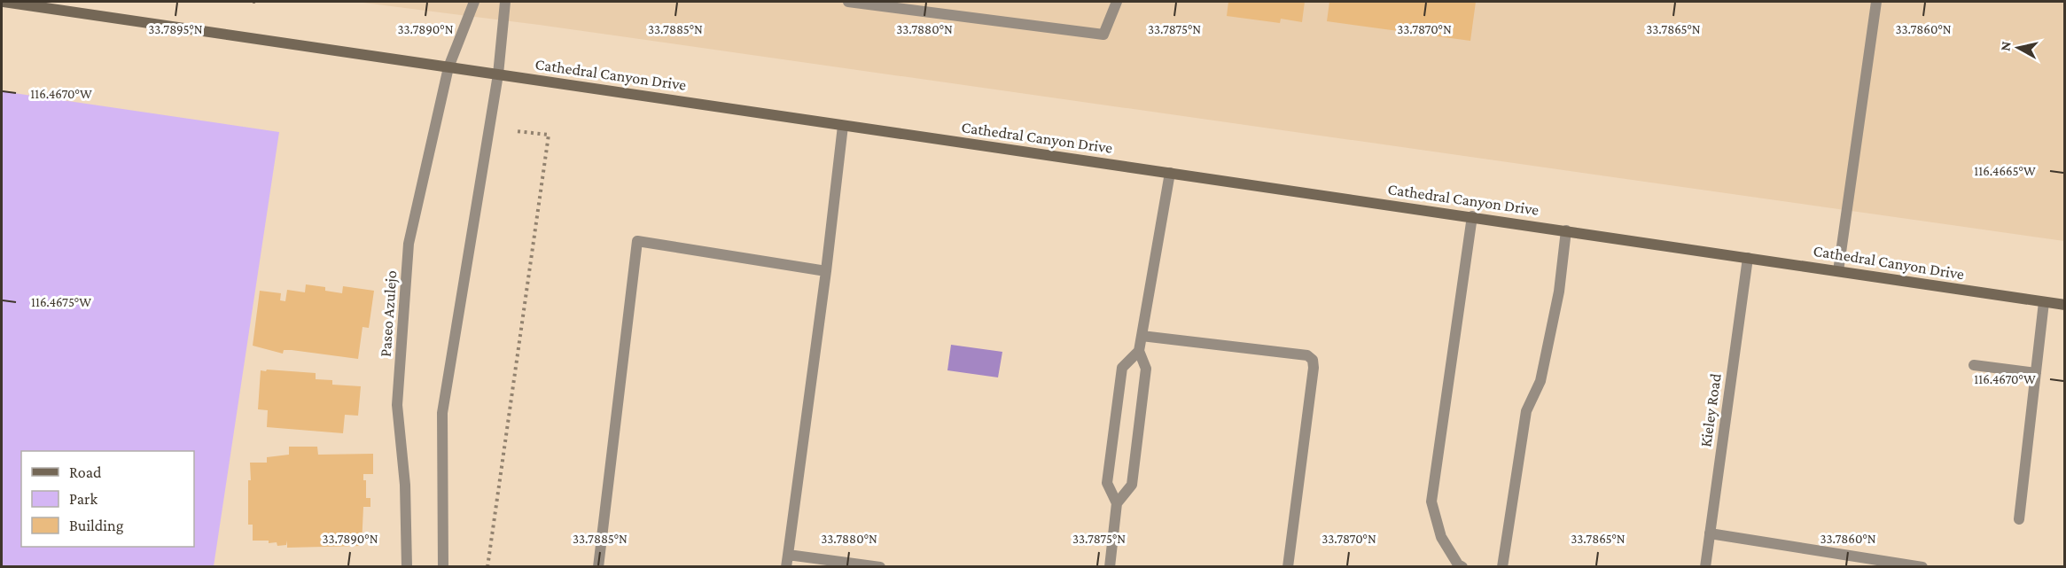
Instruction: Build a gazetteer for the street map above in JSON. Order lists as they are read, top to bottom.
{
  "streets": {
    "street": ["Cathedral Canyon Drive", "Paseo Azulejo", "Kieley Road"]
  },
  "crossings": [
    ["Cathedral Canyon Drive", "Paseo Azulejo"],
    ["Cathedral Canyon Drive", "Kieley Road"]
  ],
  "legend": ["Road", "Park", "Building"],
  "north": "left",
  "coordinates": [
    "33.7895°N",
    "33.7890°N",
    "33.7885°N",
    "33.7880°N",
    "33.7875°N",
    "33.7870°N",
    "33.7865°N",
    "33.7860°N",
    "116.4670°W",
    "116.4665°W",
    "116.4675°W"
  ]
}
